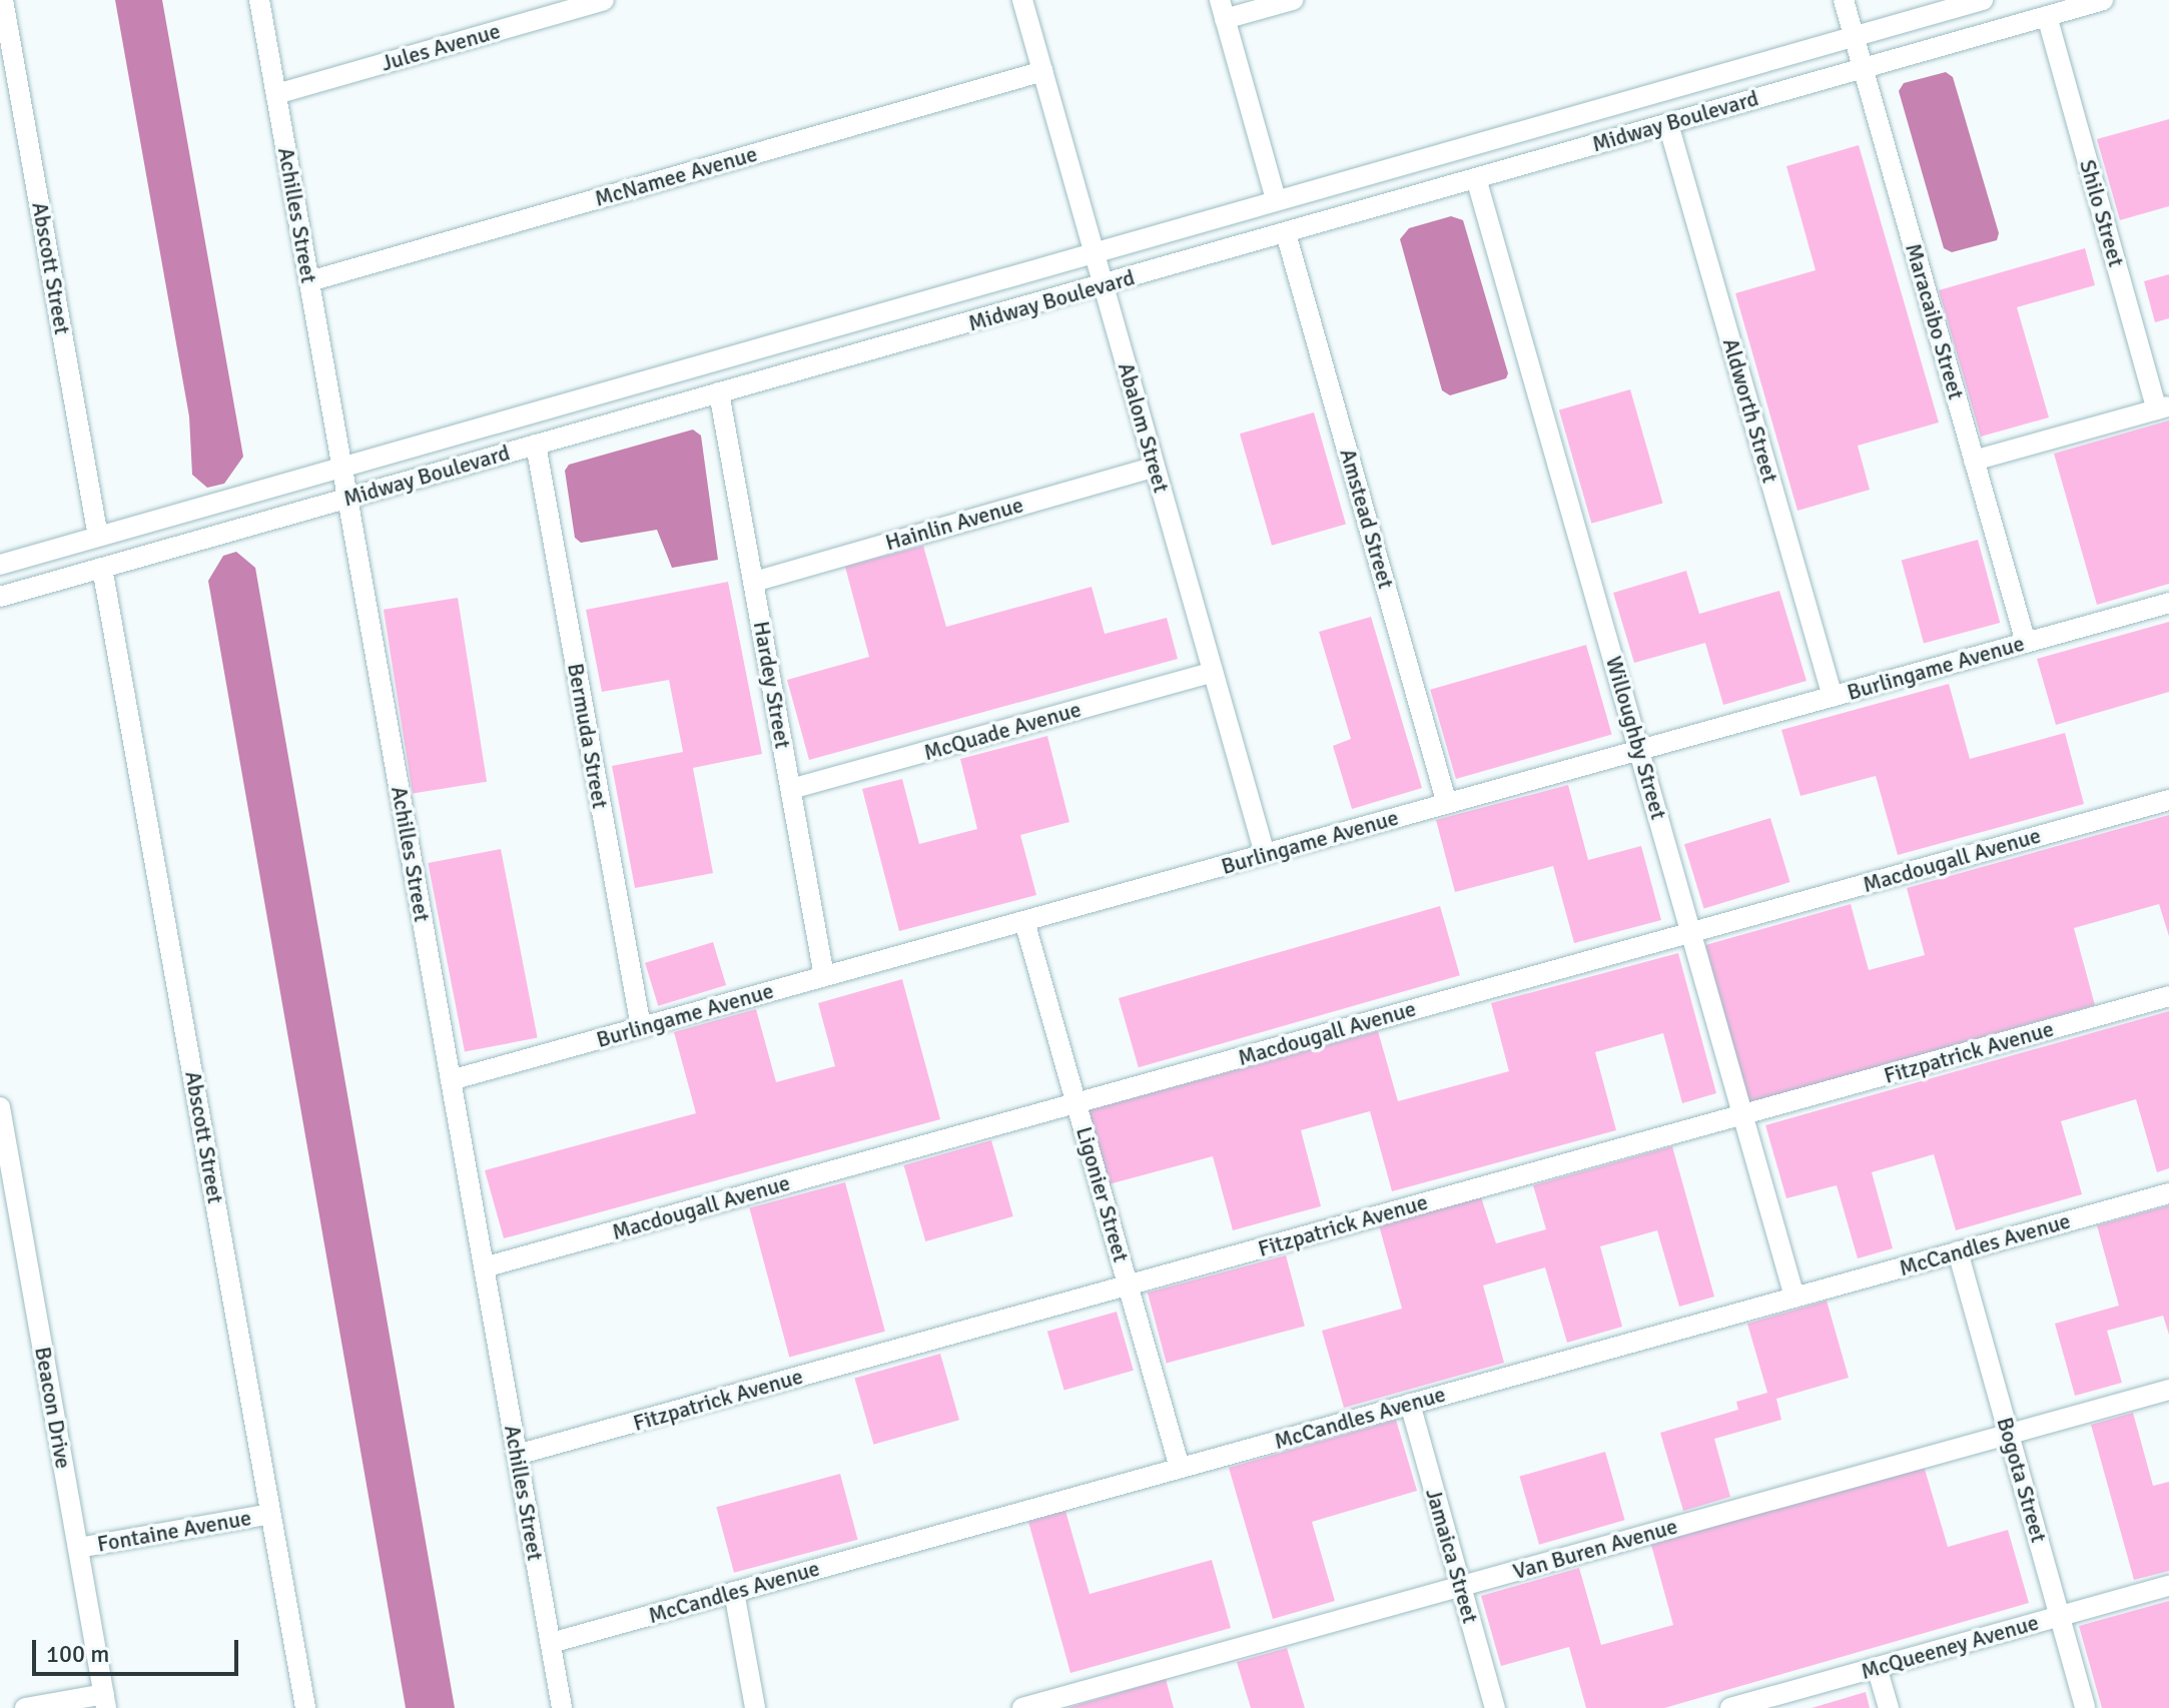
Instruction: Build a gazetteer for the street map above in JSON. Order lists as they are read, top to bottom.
{
  "streets": {
    "street": [
      "Jules Avenue",
      "Midway Boulevard",
      "McNamee Avenue",
      "Shilo Street",
      "Achilles Street",
      "Abscott Street",
      "Maracaibo Street",
      "Aldworth Street",
      "Abalom Street",
      "Amstead Street",
      "Hainlin Avenue",
      "Burlingame Avenue",
      "Hardey Street",
      "McQuade Avenue",
      "Bermuda Street",
      "Willoughby Street",
      "Macdougall Avenue",
      "Fitzpatrick Avenue",
      "Ligonier Street",
      "McCandles Avenue",
      "Beacon Drive",
      "Bogota Street",
      "Fontaine Avenue",
      "Van Buren Avenue",
      "Jamaica Street",
      "McQueeney Avenue"
    ]
  },
  "crossings": [
    ["Jules Avenue", "Achilles Street"],
    ["Midway Boulevard", "Shilo Street"],
    ["Midway Boulevard", "Achilles Street"],
    ["Midway Boulevard", "Abscott Street"],
    ["Midway Boulevard", "Maracaibo Street"],
    ["Midway Boulevard", "Aldworth Street"],
    ["Midway Boulevard", "Abalom Street"],
    ["Midway Boulevard", "Amstead Street"],
    ["Midway Boulevard", "Hardey Street"],
    ["Midway Boulevard", "Bermuda Street"],
    ["Midway Boulevard", "Willoughby Street"],
    ["McNamee Avenue", "Achilles Street"],
    ["McNamee Avenue", "Abalom Street"],
    ["Achilles Street", "Burlingame Avenue"],
    ["Achilles Street", "Macdougall Avenue"],
    ["Achilles Street", "Fitzpatrick Avenue"],
    ["Achilles Street", "McCandles Avenue"],
    ["Abscott Street", "Fontaine Avenue"],
    ["Maracaibo Street", "Burlingame Avenue"],
    ["Aldworth Street", "Burlingame Avenue"],
    ["Abalom Street", "Hainlin Avenue"],
    ["Abalom Street", "Burlingame Avenue"],
    ["Abalom Street", "McQuade Avenue"],
    ["Amstead Street", "Burlingame Avenue"],
    ["Hainlin Avenue", "Hardey Street"],
    ["Burlingame Avenue", "Hardey Street"],
    ["Burlingame Avenue", "Bermuda Street"],
    ["Burlingame Avenue", "Willoughby Street"],
    ["Burlingame Avenue", "Ligonier Street"],
    ["Hardey Street", "McQuade Avenue"],
    ["Willoughby Street", "Macdougall Avenue"],
    ["Willoughby Street", "Fitzpatrick Avenue"],
    ["Willoughby Street", "McCandles Avenue"],
    ["Macdougall Avenue", "Ligonier Street"],
    ["Fitzpatrick Avenue", "Ligonier Street"],
    ["Ligonier Street", "McCandles Avenue"],
    ["McCandles Avenue", "Bogota Street"],
    ["McCandles Avenue", "Jamaica Street"],
    ["Beacon Drive", "Fontaine Avenue"],
    ["Bogota Street", "Van Buren Avenue"],
    ["Bogota Street", "McQueeney Avenue"],
    ["Van Buren Avenue", "Jamaica Street"]
  ],
  "scale_bar": "100 m"
}
